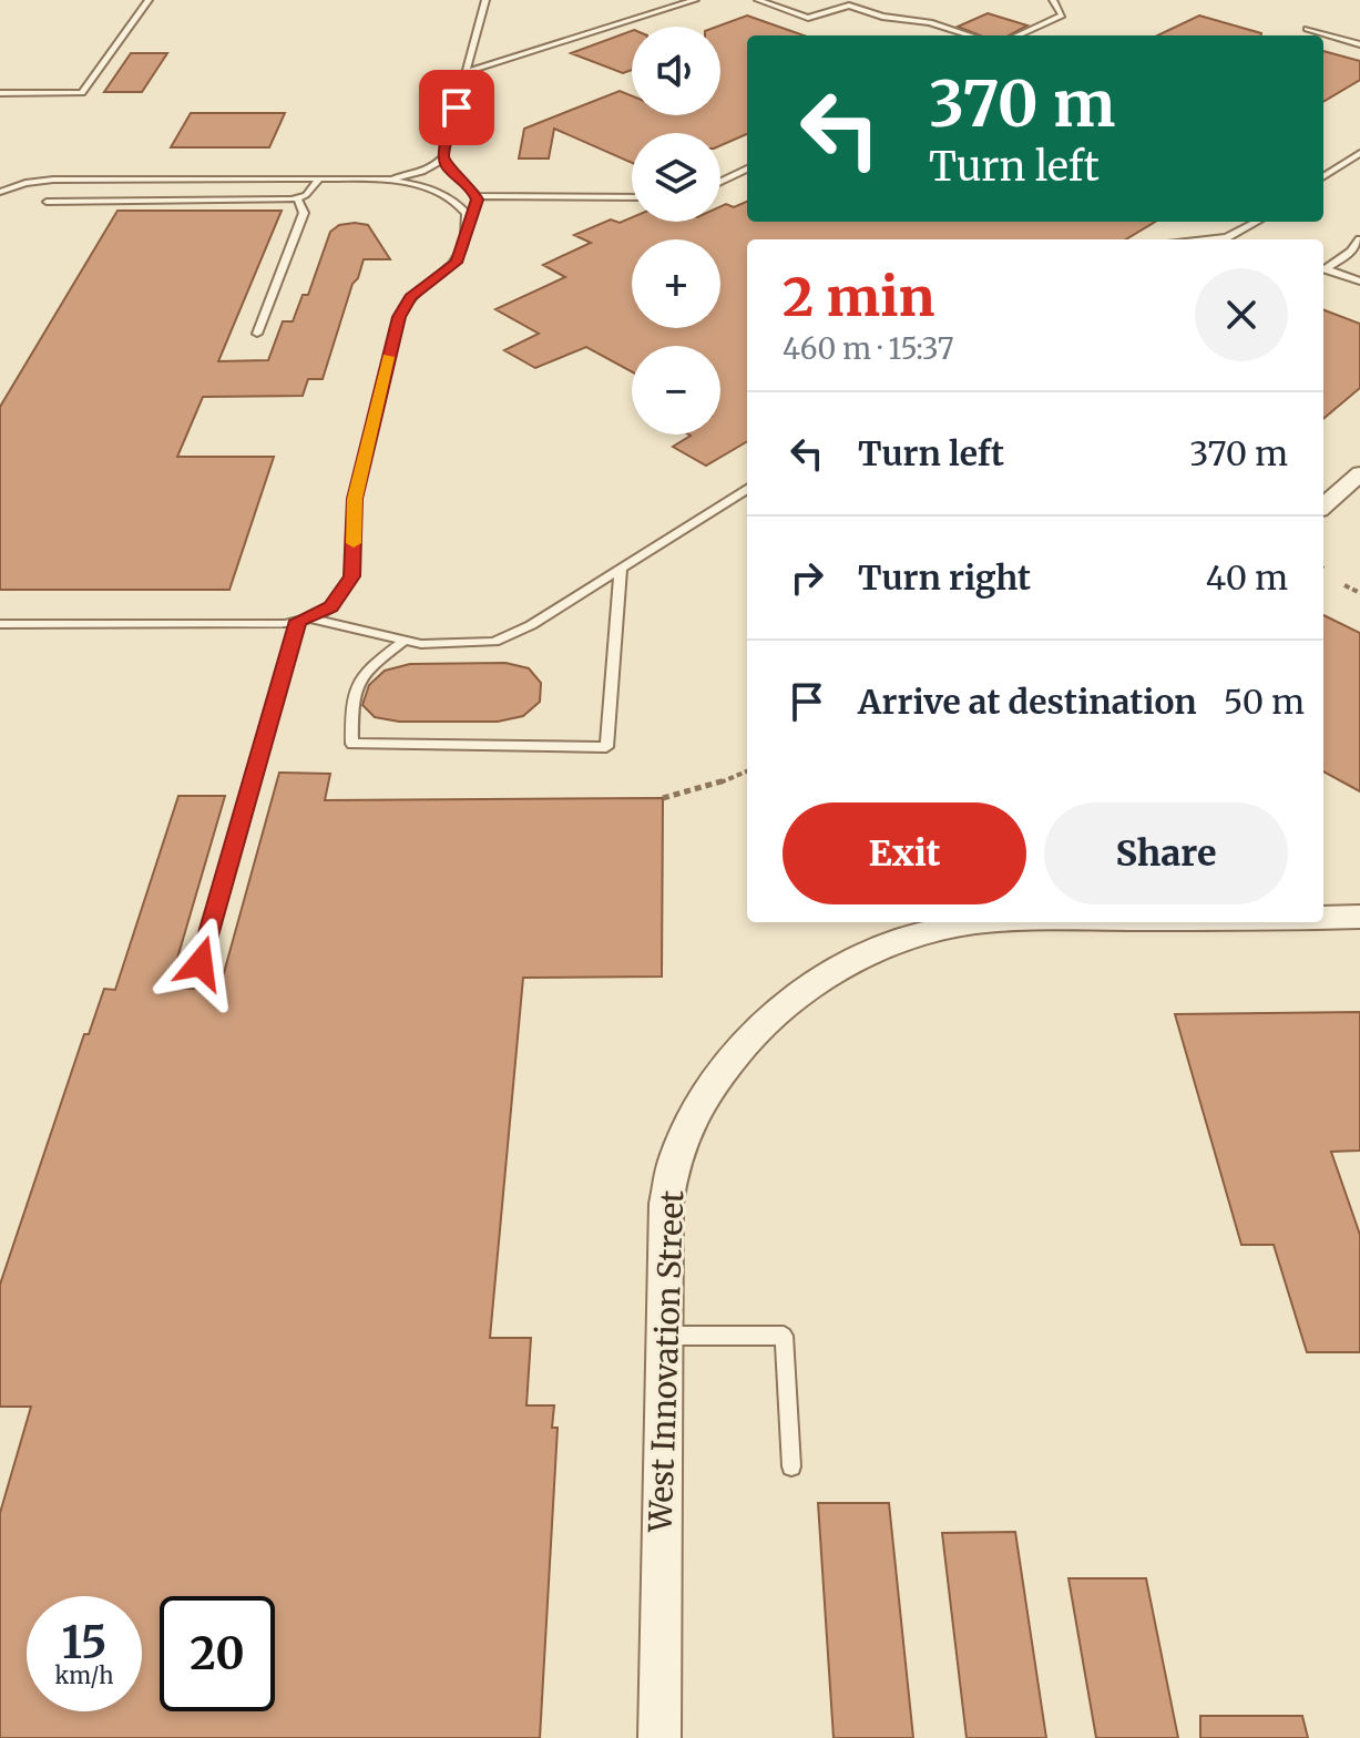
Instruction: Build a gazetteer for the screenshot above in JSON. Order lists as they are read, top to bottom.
{
  "streets": {
    "street": ["West Innovation Street"]
  },
  "page": {
    "map_buttons": ["+", "−"],
    "turn": ["370 m", "Turn left"],
    "heading": ["2 min", "460 m · 15:37"],
    "list": [
      {
        "name": "Turn left",
        "value": "370 m"
      },
      {
        "name": "Turn right",
        "value": "40 m"
      },
      {
        "name": "Arrive at destination",
        "value": "50 m"
      }
    ],
    "buttons": ["Exit", "Share"],
    "speed": "15 km/h",
    "limit": "20"
  }
}
